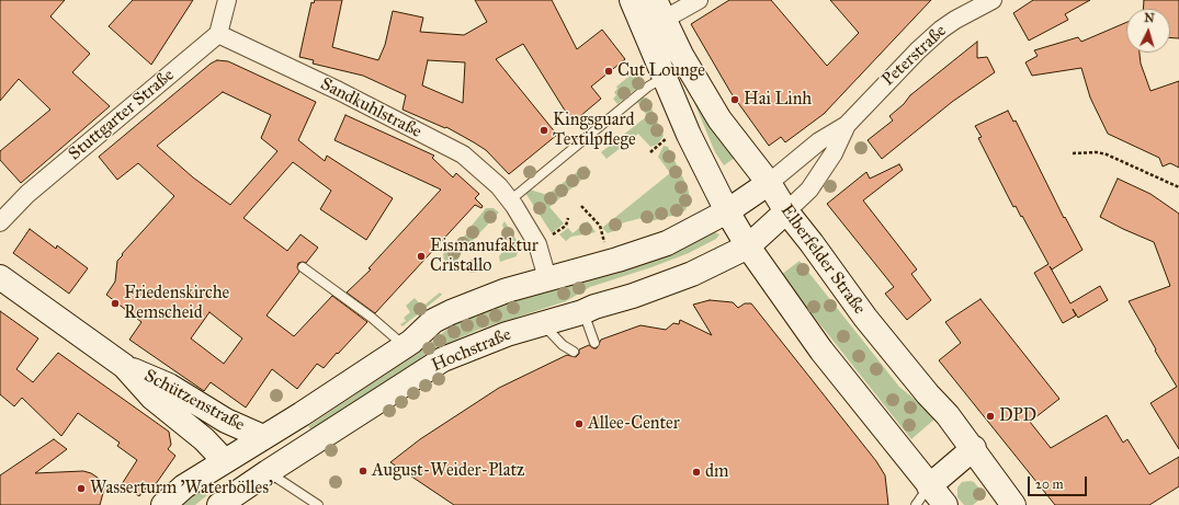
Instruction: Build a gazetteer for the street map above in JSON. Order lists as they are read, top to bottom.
{
  "streets": {
    "street": [
      "Peterstraße",
      "Sandkuhlstraße",
      "Stuttgarter Straße",
      "Elberfelder Straße",
      "Hochstraße",
      "Schützenstraße"
    ]
  },
  "crossings": [
    ["Peterstraße", "Elberfelder Straße"],
    ["Peterstraße", "Hochstraße"],
    ["Sandkuhlstraße", "Stuttgarter Straße"],
    ["Elberfelder Straße", "Hochstraße"],
    ["Hochstraße", "Schützenstraße"]
  ],
  "places": [
    "Cut Lounge",
    "Hai Linh",
    "Kingsguard Textilpflege",
    "Eismanufaktur Cristallo",
    "Friedenskirche Remscheid",
    "DPD",
    "Allee-Center",
    "August-Weider-Platz",
    "dm",
    "Wasserturm 'Waterbölles'"
  ],
  "scale_bar": "20 m",
  "north": "top"
}
